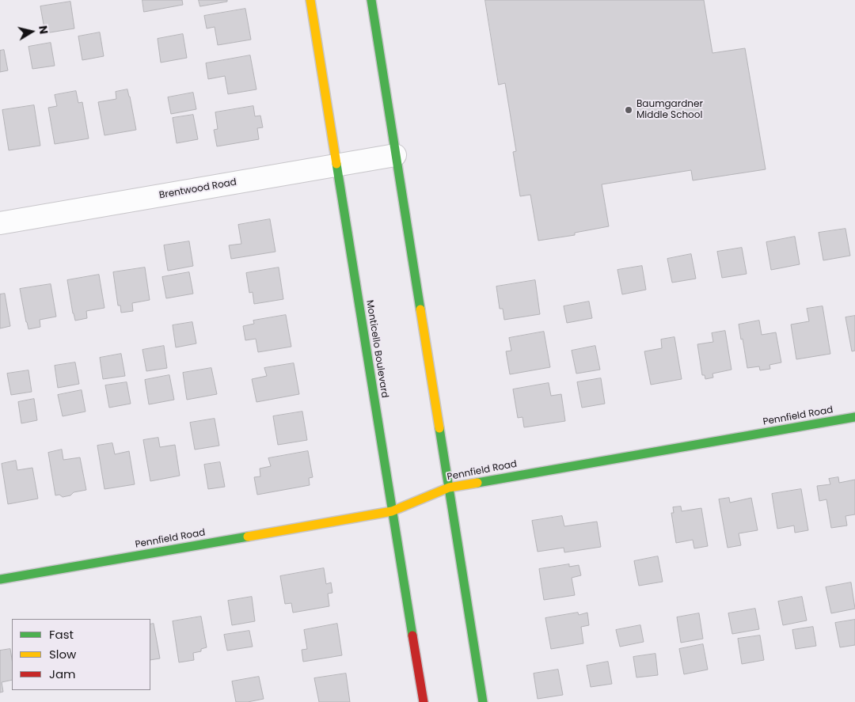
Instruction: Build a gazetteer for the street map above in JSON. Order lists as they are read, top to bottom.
{
  "streets": {
    "main road": ["Monticello Boulevard", "Pennfield Road"],
    "street": ["Brentwood Road"]
  },
  "crossings": [
    ["Brentwood Road", "Monticello Boulevard"],
    ["Monticello Boulevard", "Pennfield Road"]
  ],
  "places": ["Baumgardner Middle School"],
  "legend": ["Fast", "Slow", "Jam"],
  "north": "right"
}
